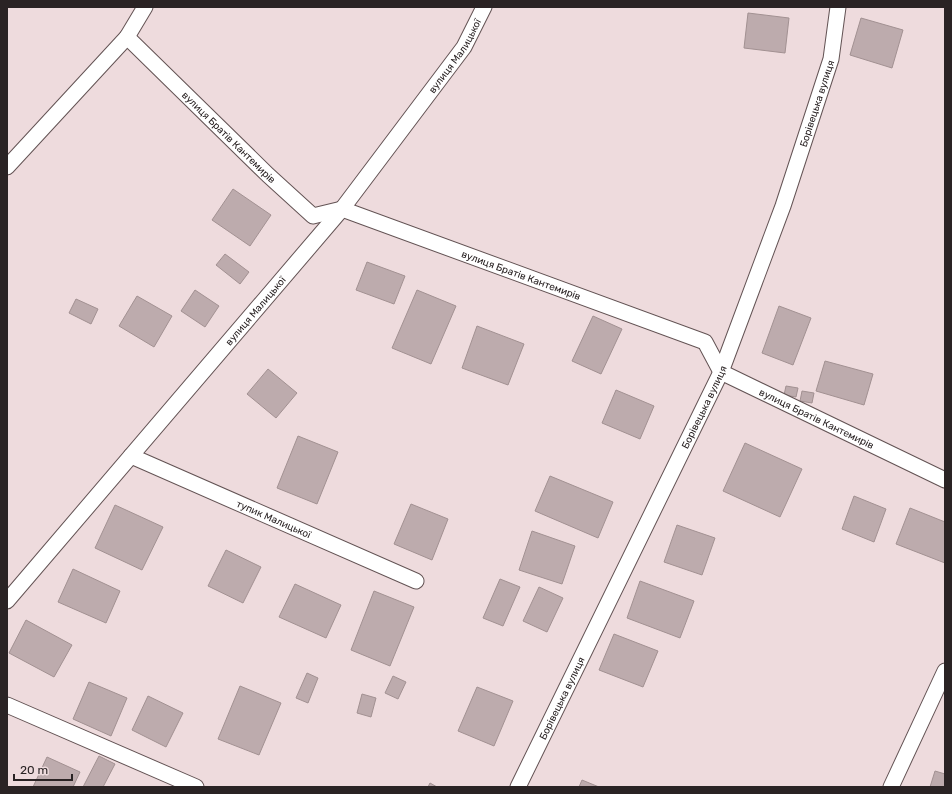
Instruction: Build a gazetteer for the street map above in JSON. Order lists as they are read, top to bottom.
{
  "streets": {
    "street": [
      "вулиця Малицької",
      "Борівецька вулиця",
      "вулиця Братів Кантемирів",
      "тупик Малицької"
    ]
  },
  "crossings": [
    ["вулиця Малицької", "вулиця Братів Кантемирів"],
    ["вулиця Малицької", "тупик Малицької"],
    ["Борівецька вулиця", "вулиця Братів Кантемирів"]
  ],
  "scale_bar": "20 m"
}
